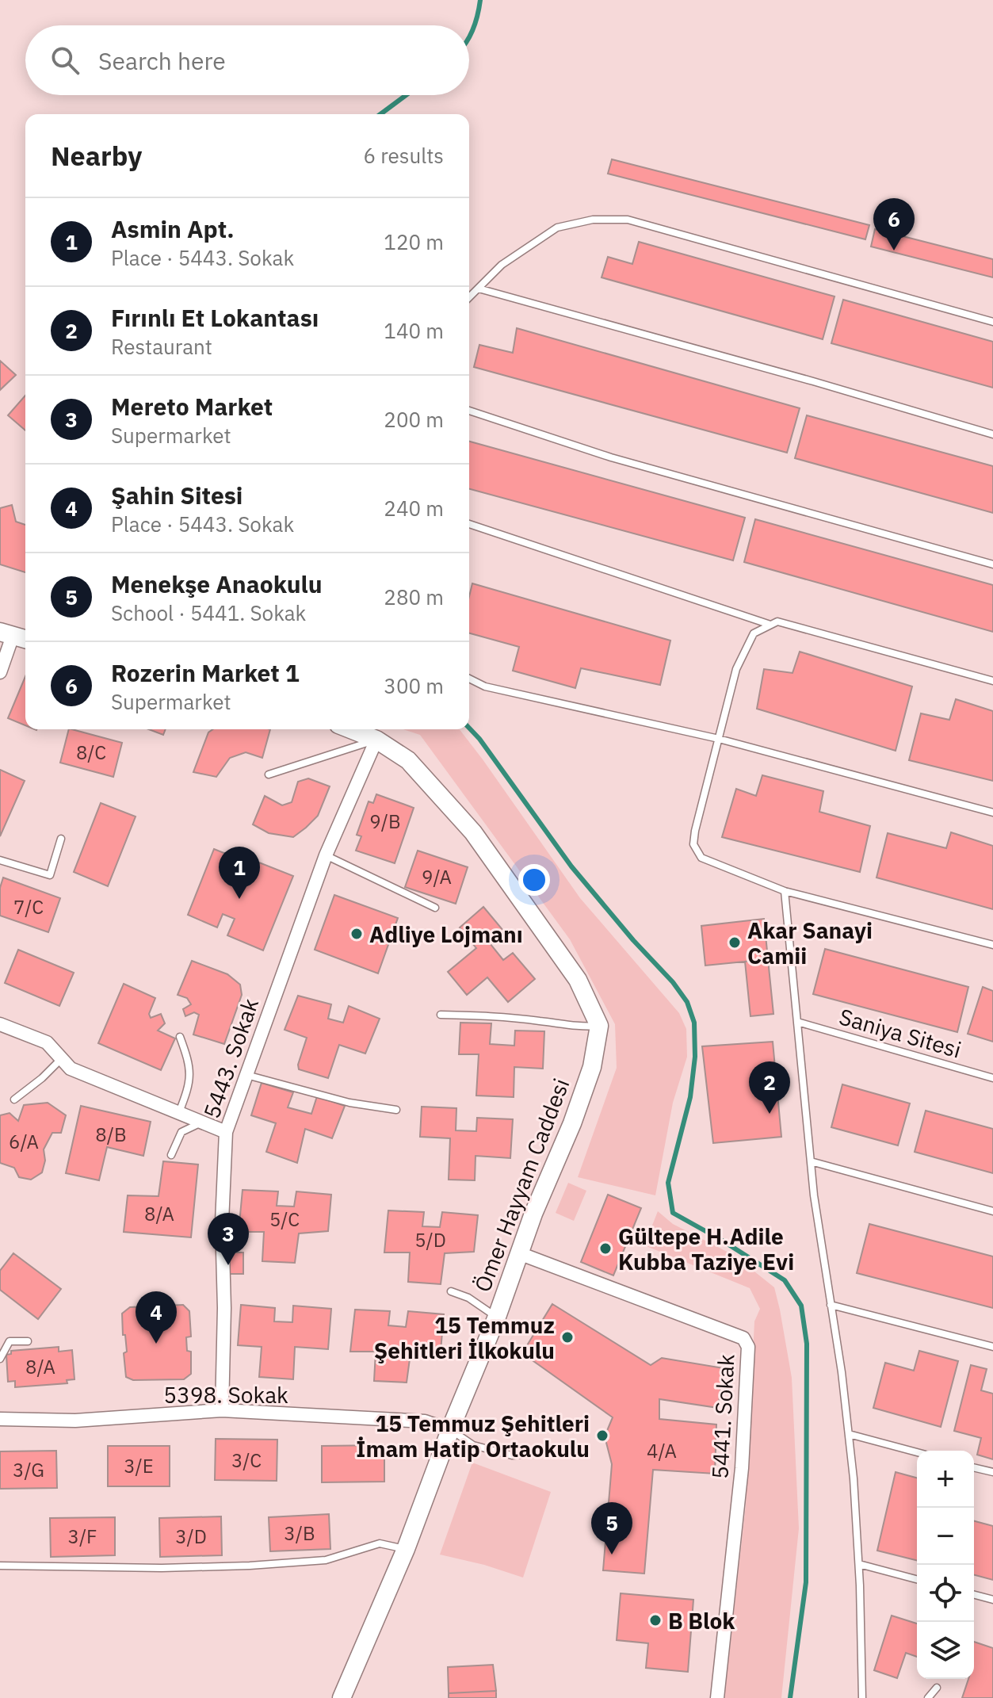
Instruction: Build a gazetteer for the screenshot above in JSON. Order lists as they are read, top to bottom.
{
  "streets": {
    "street": [
      "5443. Sokak",
      "Ömer Hayyam Caddesi",
      "5398. Sokak",
      "5441. Sokak"
    ],
    "lane": ["Saniya Sitesi"]
  },
  "crossings": [
    ["5443. Sokak", "5398. Sokak"],
    ["Ömer Hayyam Caddesi", "5398. Sokak"],
    ["Ömer Hayyam Caddesi", "5441. Sokak"]
  ],
  "places": [
    "Adliye Lojmanı",
    "Akar Sanayi Camii",
    "Gültepe H.Adile Kubba Taziye Evi",
    "15 Temmuz Şehitleri İlkokulu",
    "15 Temmuz Şehitleri İmam Hatip Ortaokulu",
    "B Blok"
  ],
  "house_numbers": [
    "8/C",
    "9/B",
    "9/A",
    "7/C",
    "8/B",
    "6/A",
    "8/A",
    "5/C",
    "5/D",
    "8/A",
    "4/A",
    "3/C",
    "3/E",
    "3/G",
    "3/B",
    "3/F",
    "3/D"
  ],
  "page": {
    "search": "Search here",
    "heading": ["Nearby", "6 results"],
    "list": [
      {
        "mark": "1",
        "name": "Asmin Apt.",
        "note": "Place · 5443. Sokak",
        "value": "120 m"
      },
      {
        "mark": "2",
        "name": "Fırınlı Et Lokantası",
        "note": "Restaurant",
        "value": "140 m"
      },
      {
        "mark": "3",
        "name": "Mereto Market",
        "note": "Supermarket",
        "value": "200 m"
      },
      {
        "mark": "4",
        "name": "Şahin Sitesi",
        "note": "Place · 5443. Sokak",
        "value": "240 m"
      },
      {
        "mark": "5",
        "name": "Menekşe Anaokulu",
        "note": "School · 5441. Sokak",
        "value": "280 m"
      },
      {
        "mark": "6",
        "name": "Rozerin Market 1",
        "note": "Supermarket",
        "value": "300 m"
      }
    ],
    "pins": [
      "6",
      "1",
      "2",
      "3",
      "4",
      "5"
    ],
    "map_buttons": ["+", "−"]
  }
}
